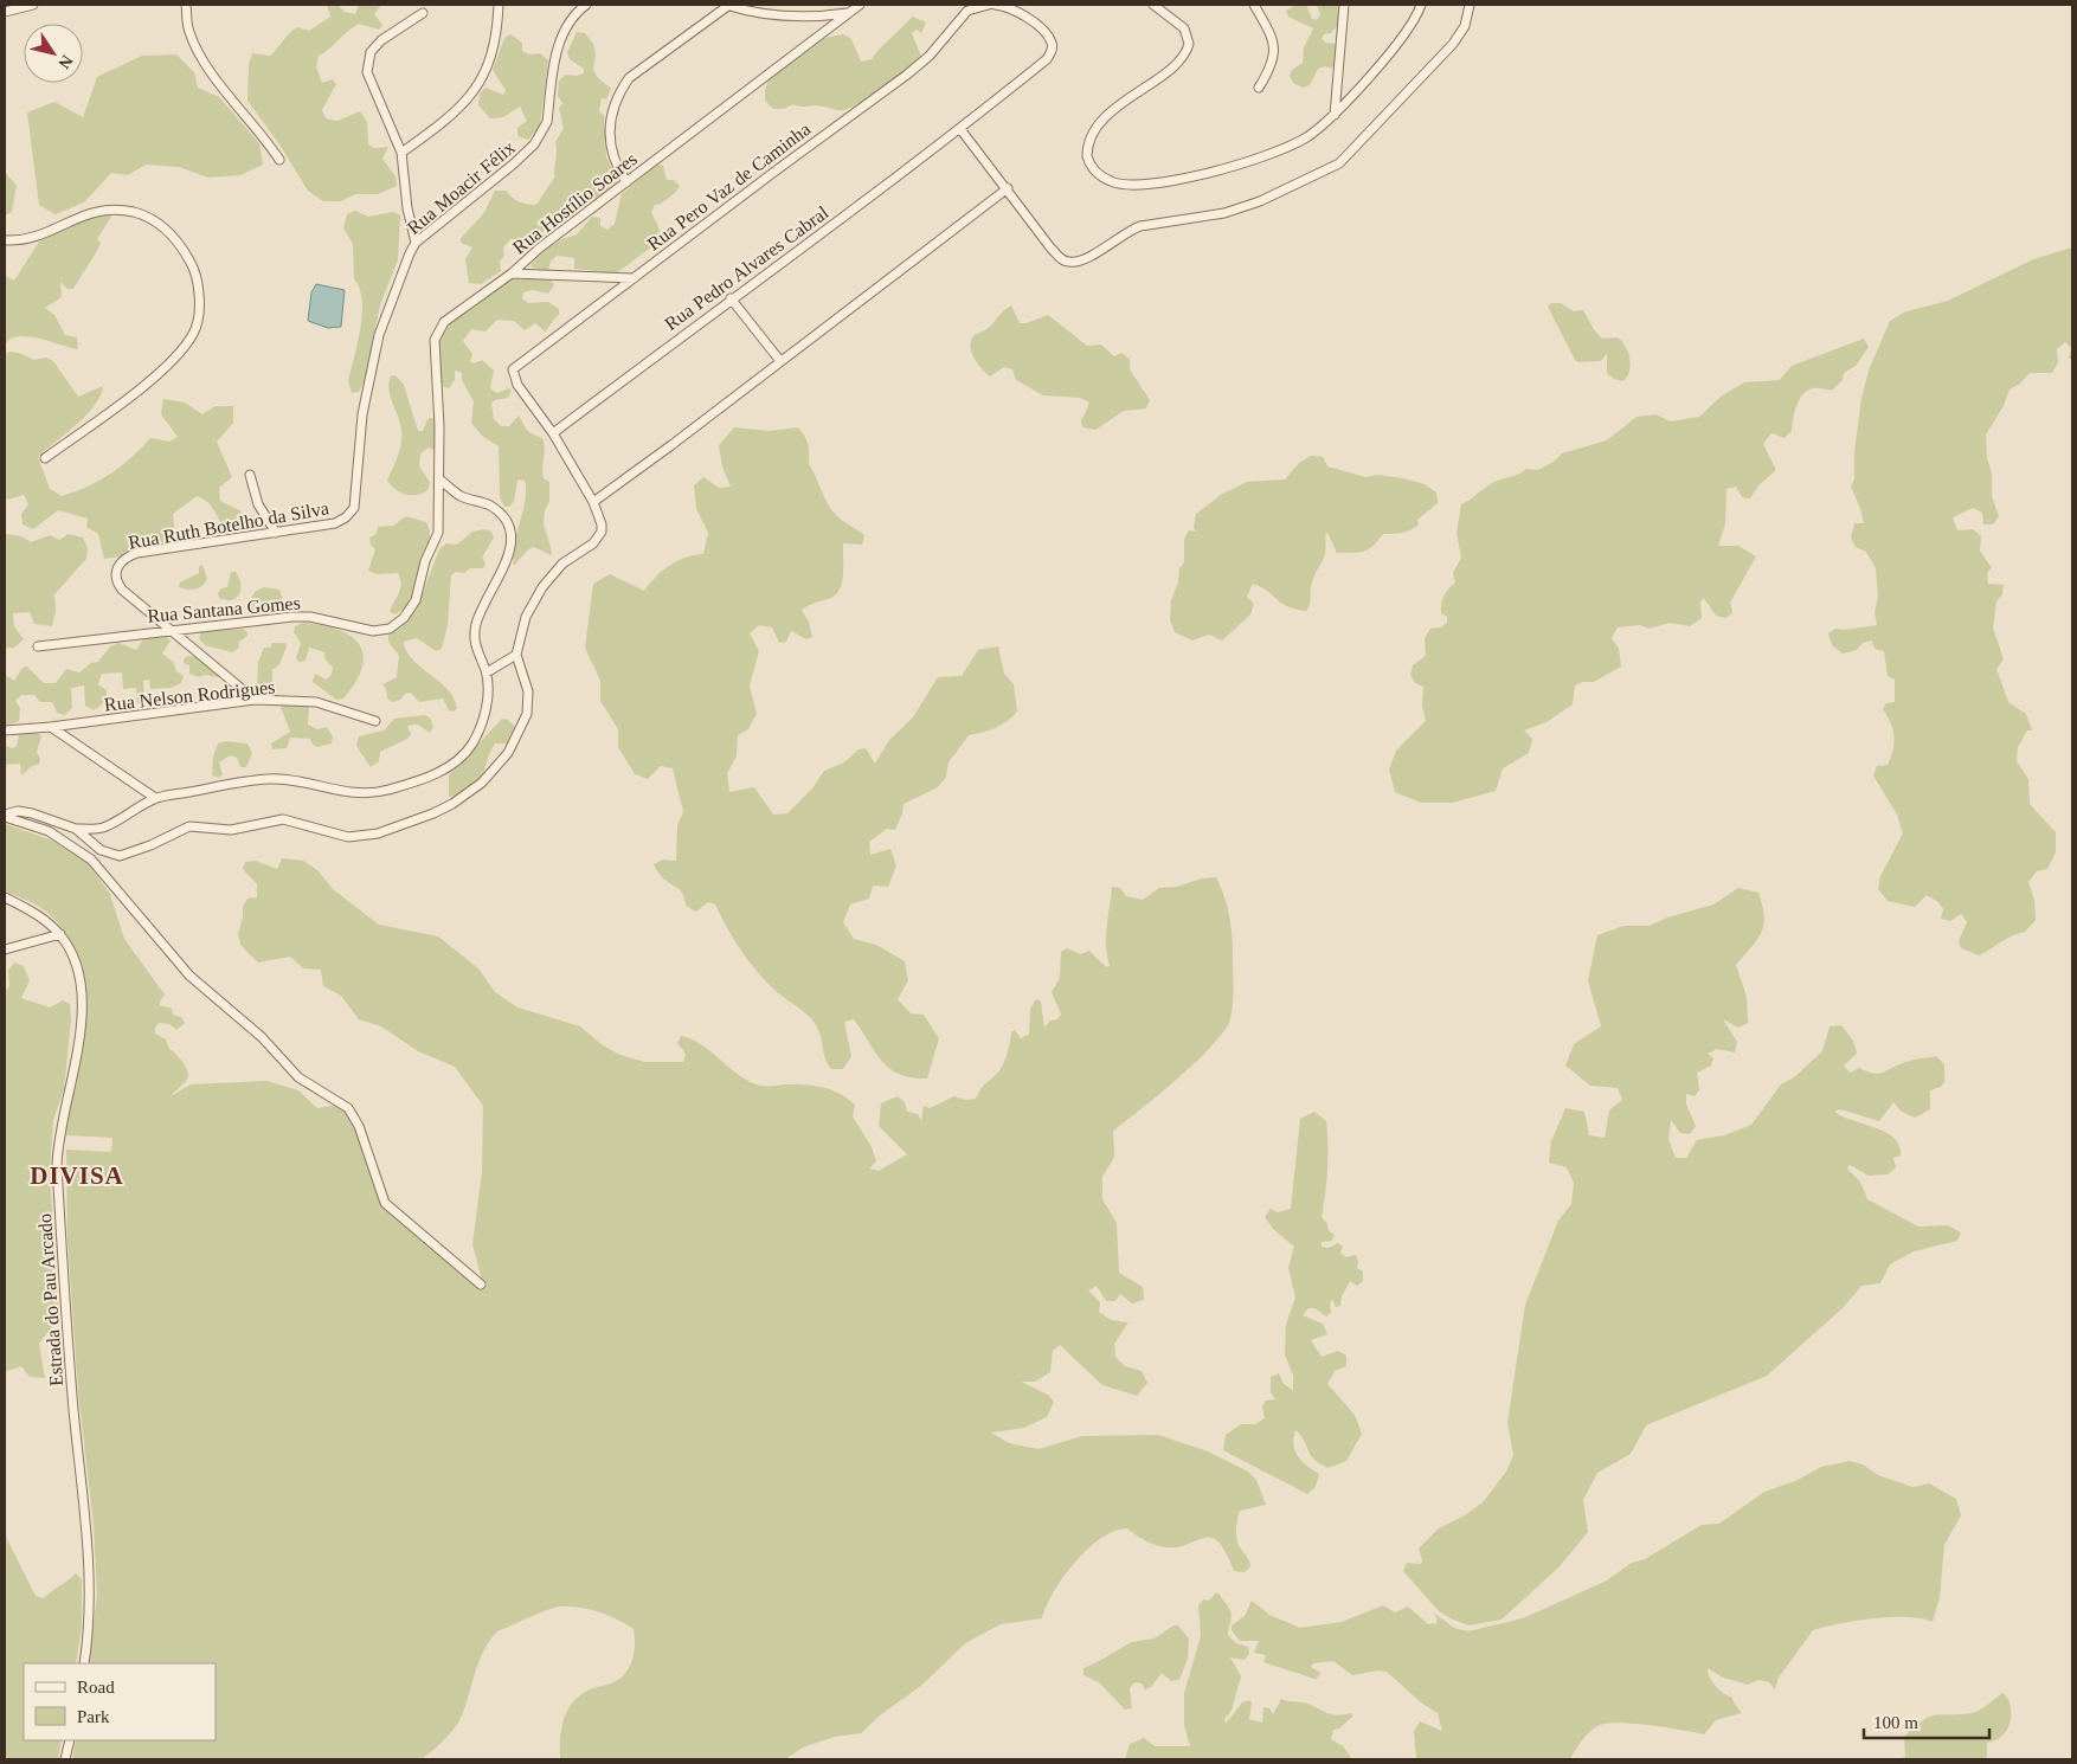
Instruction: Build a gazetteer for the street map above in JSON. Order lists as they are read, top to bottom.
{
  "streets": {
    "street": [
      "Rua Pero Vaz de Caminha",
      "Rua Moacir Félix",
      "Rua Hostílio Soares",
      "Rua Pedro Alvares Cabral",
      "Rua Ruth Botelho da Silva",
      "Rua Santana Gomes",
      "Rua Nelson Rodrigues",
      "Estrada do Pau Arcado"
    ]
  },
  "crossings": [
    ["Rua Pero Vaz de Caminha", "Rua Pedro Alvares Cabral"],
    ["Rua Moacir Félix", "Rua Ruth Botelho da Silva"],
    ["Rua Hostílio Soares", "Rua Santana Gomes"],
    ["Rua Ruth Botelho da Silva", "Rua Santana Gomes"]
  ],
  "districts": ["DIVISA"],
  "legend": ["Road", "Park"],
  "scale_bar": "100 m",
  "north": "bottom right"
}
